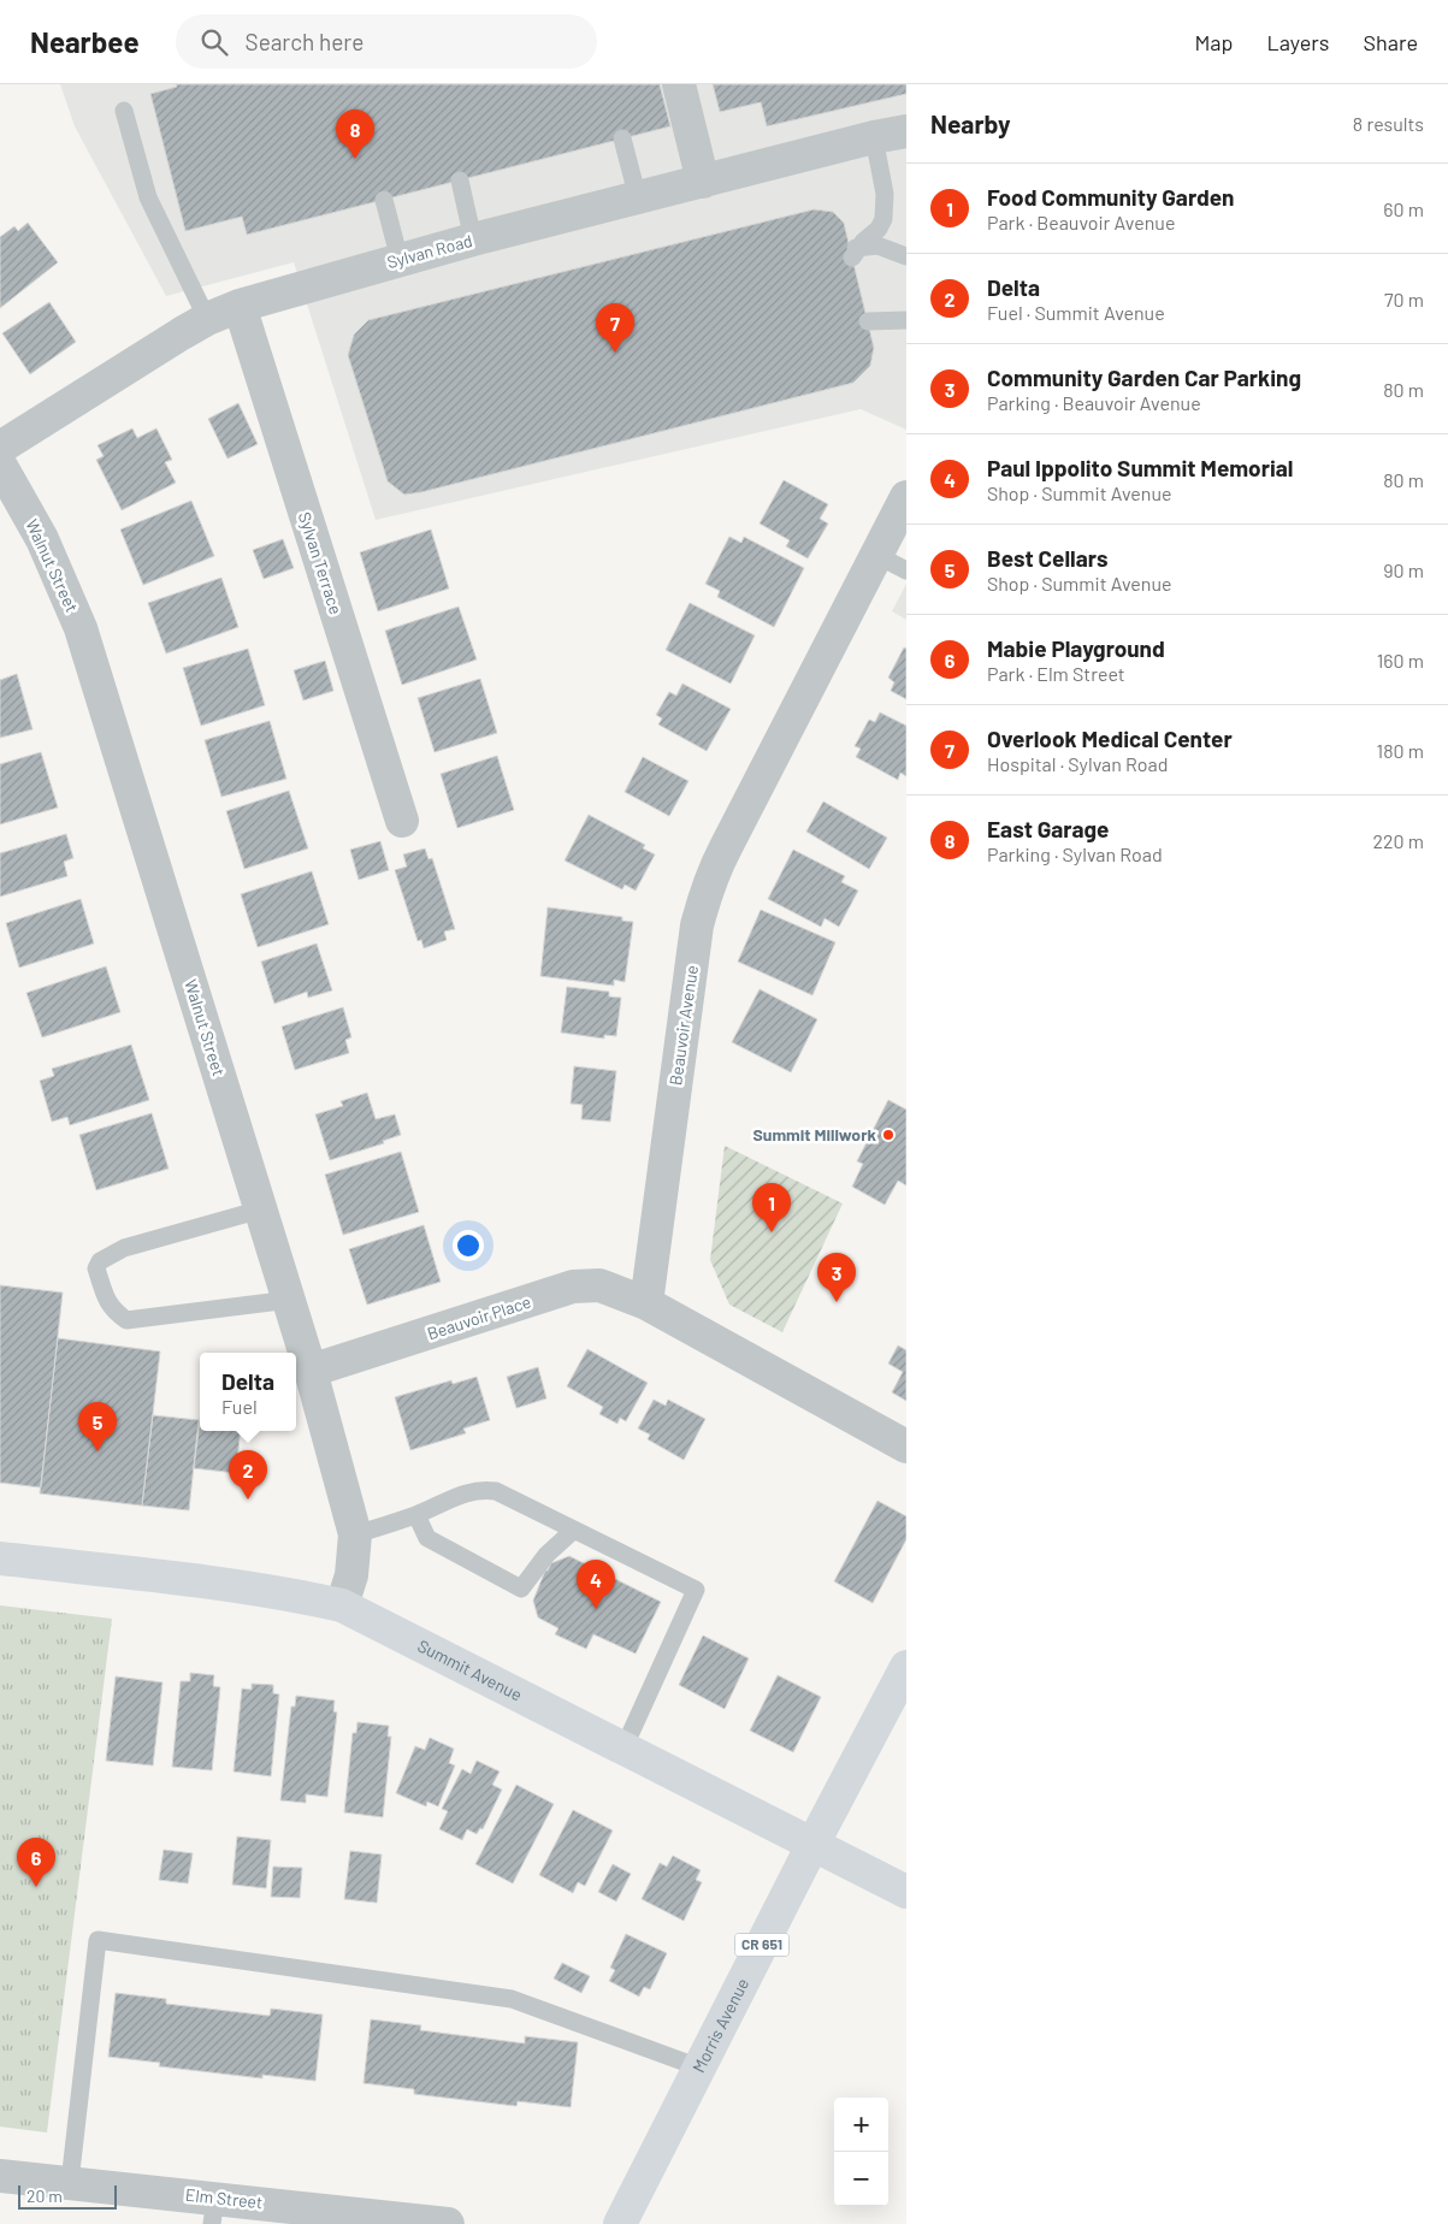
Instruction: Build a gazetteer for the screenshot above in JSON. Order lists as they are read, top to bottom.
{
  "streets": {
    "street": [
      "Sylvan Road",
      "Sylvan Terrace",
      "Walnut Street",
      "Beauvoir Avenue",
      "Beauvoir Place",
      "Summit Avenue",
      "CR 651",
      "Morris Avenue",
      "Elm Street"
    ]
  },
  "crossings": [
    ["Sylvan Road", "Sylvan Terrace"],
    ["Walnut Street", "Beauvoir Place"],
    ["Walnut Street", "Summit Avenue"],
    ["Beauvoir Avenue", "Beauvoir Place"],
    ["Summit Avenue", "Morris Avenue"]
  ],
  "places": ["Summit Millwork"],
  "scale_bar": "20 m",
  "page": {
    "header": "Nearbee",
    "search": "Search here",
    "nav": ["Map", "Layers", "Share"],
    "heading": ["Nearby", "8 results"],
    "pins": [
      "8",
      "7",
      "1",
      "3",
      "5",
      "2",
      "4",
      "6"
    ],
    "list": [
      {
        "mark": "1",
        "name": "Food Community Garden",
        "note": "Park · Beauvoir Avenue",
        "value": "60 m"
      },
      {
        "mark": "2",
        "name": "Delta",
        "note": "Fuel · Summit Avenue",
        "value": "70 m"
      },
      {
        "mark": "3",
        "name": "Community Garden Car Parking",
        "note": "Parking · Beauvoir Avenue",
        "value": "80 m"
      },
      {
        "mark": "4",
        "name": "Paul Ippolito Summit Memorial",
        "note": "Shop · Summit Avenue",
        "value": "80 m"
      },
      {
        "mark": "5",
        "name": "Best Cellars",
        "note": "Shop · Summit Avenue",
        "value": "90 m"
      },
      {
        "mark": "6",
        "name": "Mabie Playground",
        "note": "Park · Elm Street",
        "value": "160 m"
      },
      {
        "mark": "7",
        "name": "Overlook Medical Center",
        "note": "Hospital · Sylvan Road",
        "value": "180 m"
      },
      {
        "mark": "8",
        "name": "East Garage",
        "note": "Parking · Sylvan Road",
        "value": "220 m"
      }
    ],
    "popup": ["Delta", "Fuel"],
    "map_buttons": ["+", "−"],
    "scale": "20 m"
  }
}
